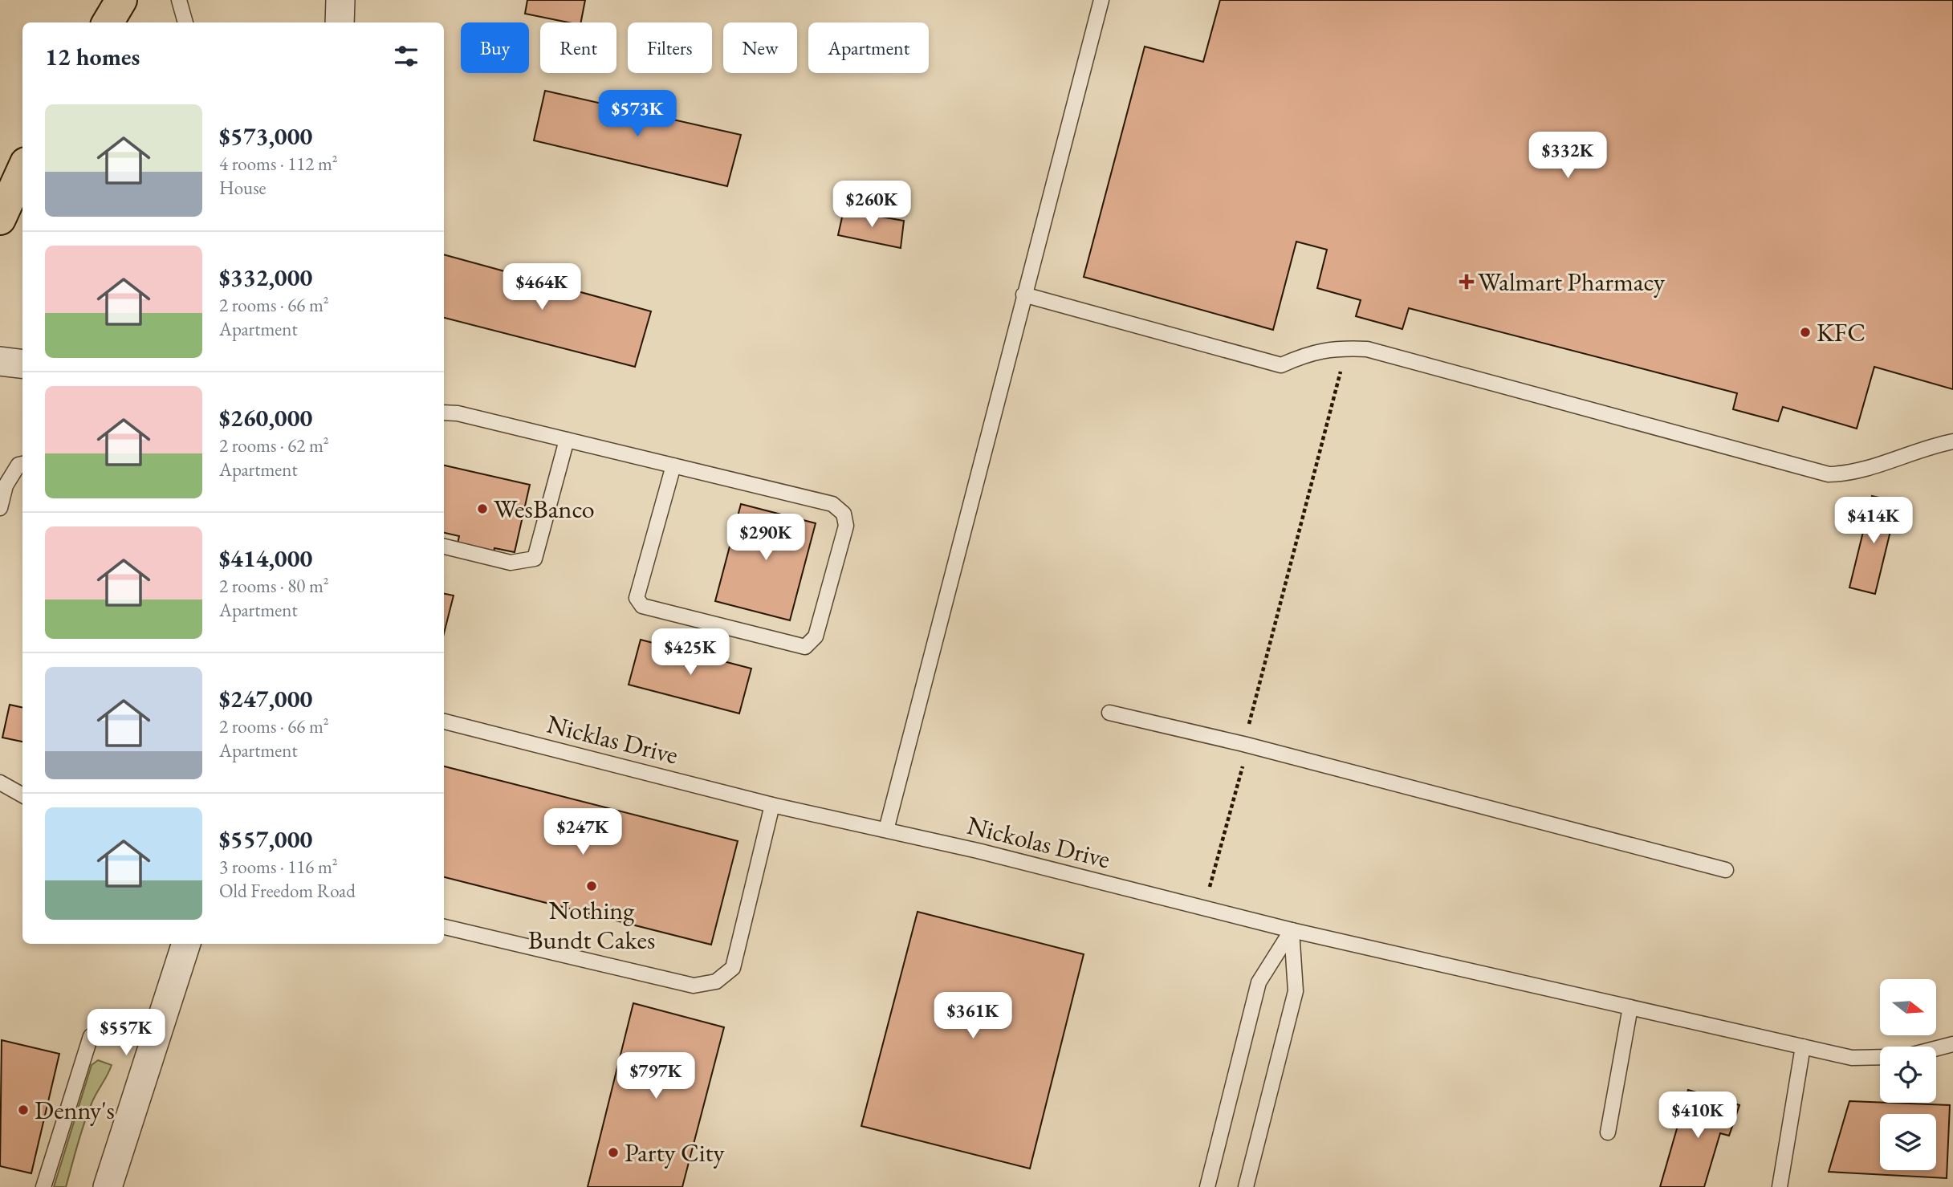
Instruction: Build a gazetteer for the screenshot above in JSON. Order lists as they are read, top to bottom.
{
  "streets": {
    "lane": ["Nicklas Drive", "Nickolas Drive"]
  },
  "crossings": [
    ["Nicklas Drive", "Nickolas Drive"]
  ],
  "places": {
    "health": ["Walmart Pharmacy"],
    "other": [
      "KFC",
      "WesBanco",
      "Nothing Bundt Cakes",
      "Denny's",
      "Party City"
    ]
  },
  "north": "right",
  "page": {
    "chip": [
      "Buy",
      "Rent",
      "Filters",
      "New",
      "Apartment"
    ],
    "heading": "12 homes",
    "price": [
      "$573K",
      "$332K",
      "$260K",
      "$464K",
      "$414K",
      "$290K",
      "$425K",
      "$247K",
      "$361K",
      "$557K",
      "$797K",
      "$410K"
    ],
    "list": [
      {
        "name": "$573,000",
        "note": "4 rooms · 112 m² · House"
      },
      {
        "name": "$332,000",
        "note": "2 rooms · 66 m² · Apartment"
      },
      {
        "name": "$260,000",
        "note": "2 rooms · 62 m² · Apartment"
      },
      {
        "name": "$414,000",
        "note": "2 rooms · 80 m² · Apartment"
      },
      {
        "name": "$247,000",
        "note": "2 rooms · 66 m² · Apartment"
      },
      {
        "name": "$557,000",
        "note": "3 rooms · 116 m² · Old Freedom Road"
      }
    ]
  }
}
